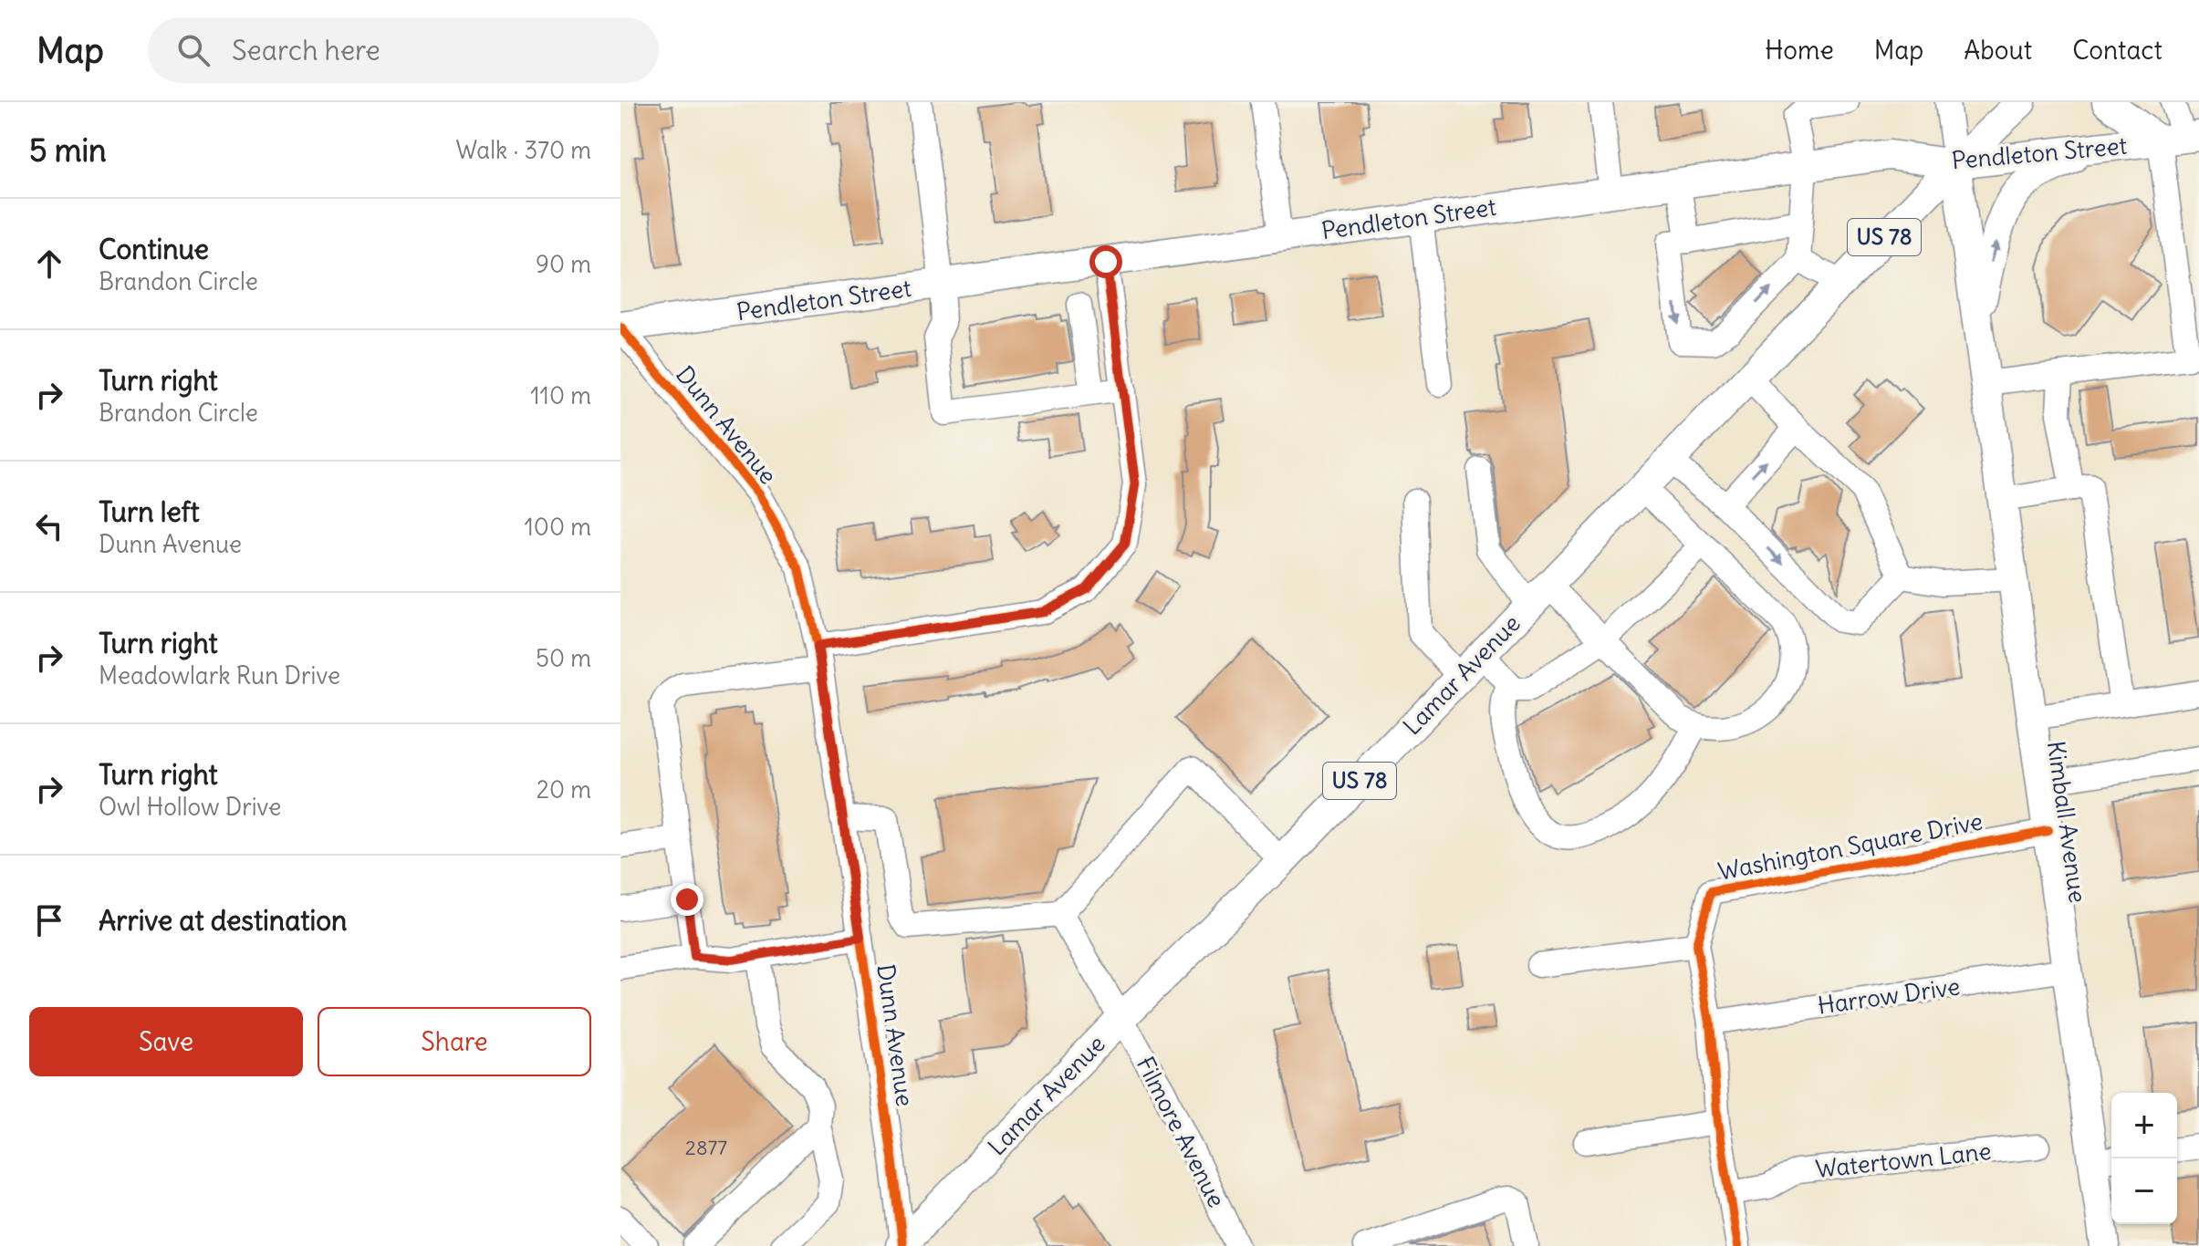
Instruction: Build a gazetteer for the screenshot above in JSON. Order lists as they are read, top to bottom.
{
  "streets": {
    "main road": [
      "Pendleton Street",
      "US 78",
      "Lamar Avenue",
      "Kimball Avenue"
    ],
    "street": [
      "Dunn Avenue",
      "Washington Square Drive",
      "Harrow Drive",
      "Filmore Avenue",
      "Watertown Lane"
    ]
  },
  "crossings": [
    ["Pendleton Street", "Dunn Avenue"],
    ["Pendleton Street", "Lamar Avenue"],
    ["Pendleton Street", "Kimball Avenue"],
    ["Dunn Avenue", "Lamar Avenue"],
    ["Lamar Avenue", "Kimball Avenue"],
    ["Lamar Avenue", "Filmore Avenue"],
    ["Kimball Avenue", "Washington Square Drive"],
    ["Kimball Avenue", "Harrow Drive"],
    ["Washington Square Drive", "Harrow Drive"],
    ["Washington Square Drive", "Watertown Lane"]
  ],
  "house_numbers": ["2877"],
  "page": {
    "header": "Map",
    "search": "Search here",
    "nav": [
      "Home",
      "Map",
      "About",
      "Contact"
    ],
    "heading": ["5 min", "Walk · 370 m"],
    "list": [
      ["Continue", "Brandon Circle", "90 m"],
      ["Turn right", "Brandon Circle", "110 m"],
      ["Turn left", "Dunn Avenue", "100 m"],
      ["Turn right", "Meadowlark Run Drive", "50 m"],
      ["Turn right", "Owl Hollow Drive", "20 m"],
      "Arrive at destination"
    ],
    "buttons": ["Save", "Share"],
    "map_buttons": ["+", "−"]
  }
}
